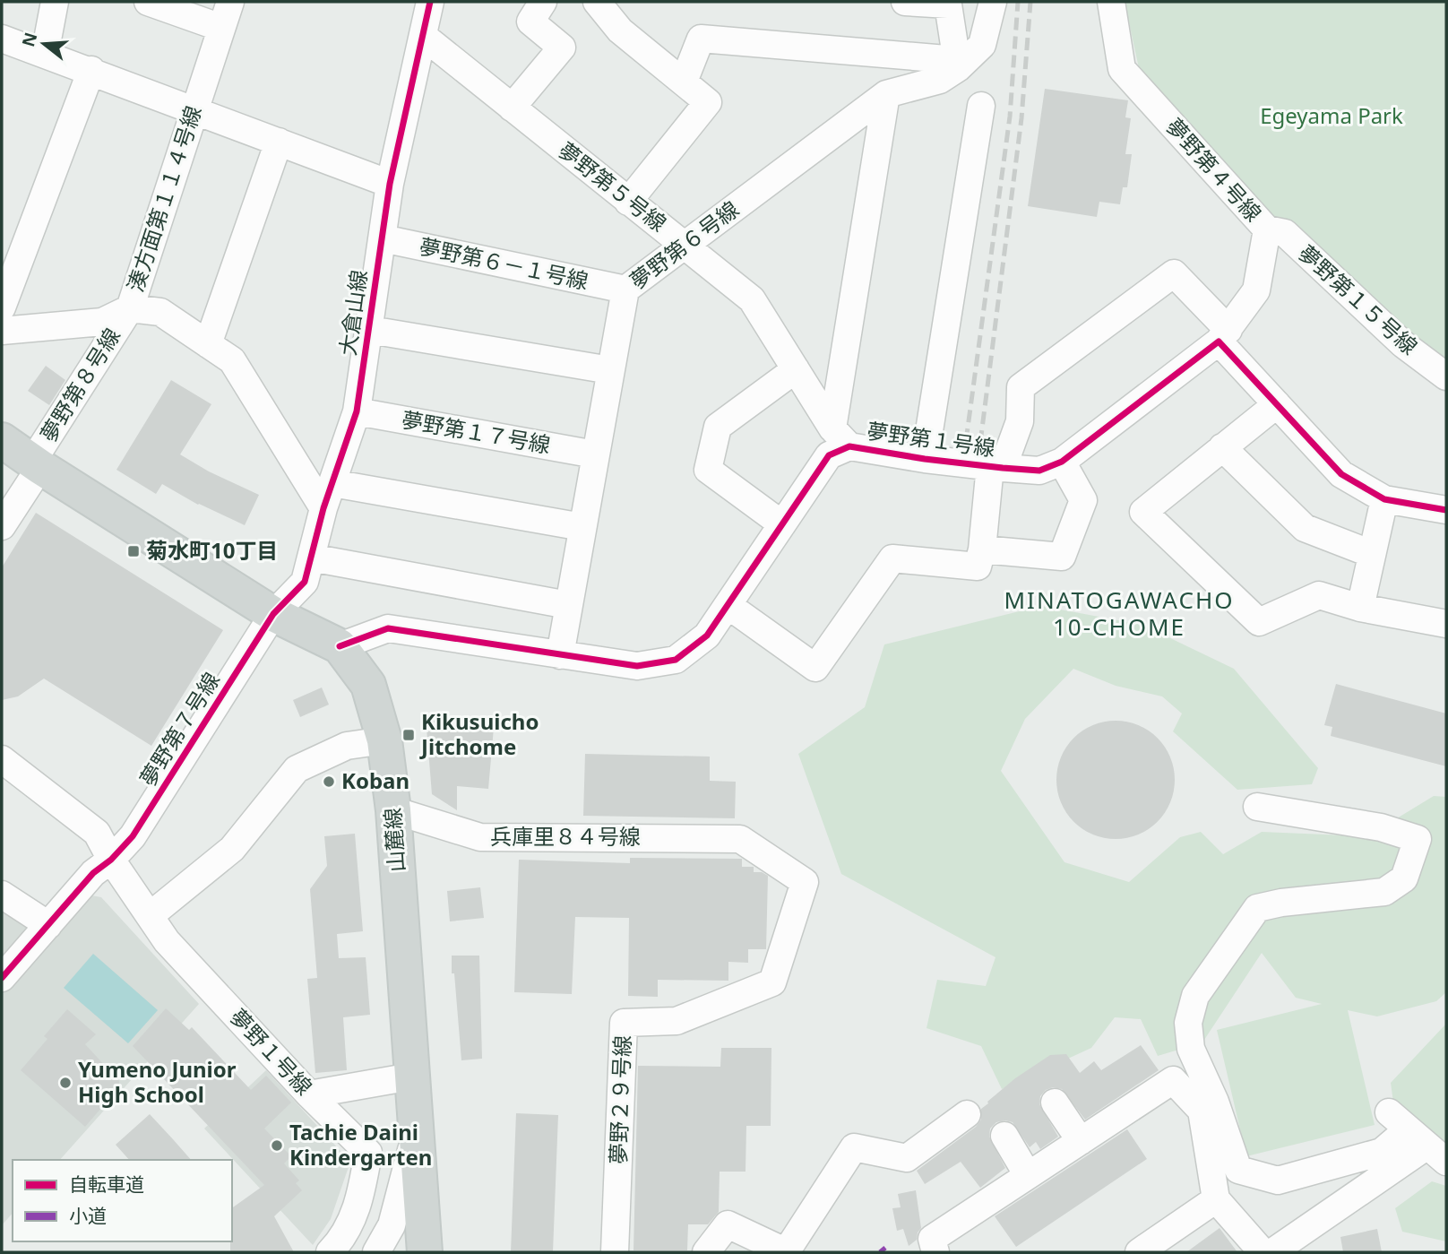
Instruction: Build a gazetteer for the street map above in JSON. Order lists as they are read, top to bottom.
{
  "streets": {
    "main road": ["山麓線"],
    "street": [
      "夢野第４号線",
      "夢野第５号線",
      "湊方面第１１４号線",
      "夢野第６号線",
      "夢野第６－１号線",
      "夢野第１５号線",
      "大倉山線",
      "夢野第８号線",
      "夢野第１７号線",
      "夢野第１号線",
      "夢野第７号線",
      "兵庫里８４号線",
      "夢野１号線",
      "夢野２９号線"
    ]
  },
  "crossings": [
    ["夢野第４号線", "夢野第１５号線"],
    ["夢野第４号線", "夢野第１号線"],
    ["夢野第５号線", "夢野第６号線"],
    ["夢野第５号線", "大倉山線"],
    ["夢野第５号線", "夢野第１号線"],
    ["湊方面第１１４号線", "夢野第８号線"],
    ["夢野第６号線", "夢野第６－１号線"],
    ["夢野第６号線", "夢野第１７号線"],
    ["夢野第６号線", "夢野第１号線"],
    ["夢野第６－１号線", "大倉山線"],
    ["大倉山線", "夢野第１７号線"],
    ["大倉山線", "夢野第７号線"],
    ["大倉山線", "山麓線"],
    ["夢野第８号線", "山麓線"],
    ["夢野第１号線", "山麓線"],
    ["夢野第７号線", "山麓線"],
    ["夢野第７号線", "夢野１号線"],
    ["兵庫里８４号線", "山麓線"],
    ["兵庫里８４号線", "夢野２９号線"]
  ],
  "districts": ["MINATOGAWACHO 10-CHOME"],
  "parks": ["Egeyama Park"],
  "places": {
    "transit": ["菊水町10丁目", "Kikusuicho Jitchome"],
    "other": ["Koban", "Yumeno Junior High School", "Tachie Daini Kindergarten"]
  },
  "legend": ["自転車道", "小道"],
  "north": "left"
}
